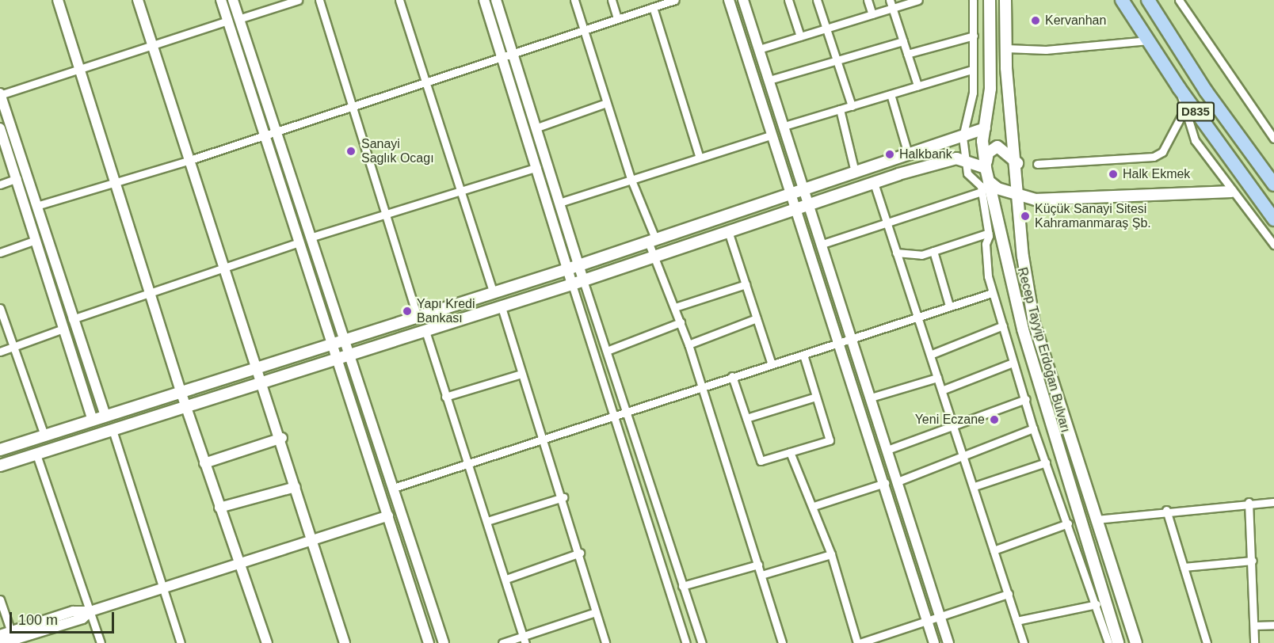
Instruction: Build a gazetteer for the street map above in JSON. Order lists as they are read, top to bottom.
{
  "streets": {
    "highway": ["D835"],
    "main road": ["Recep Tayyip Erdoğan Bulvarı"]
  },
  "places": [
    "Kervanhan",
    "Sanayi Saglık Ocagı",
    "Halkbank",
    "Halk Ekmek",
    "Küçük Sanayi Sitesi Kahramanmaraş Şb.",
    "Yapı Kredi Bankası",
    "Yeni Eczane"
  ],
  "scale_bar": "100 m"
}
